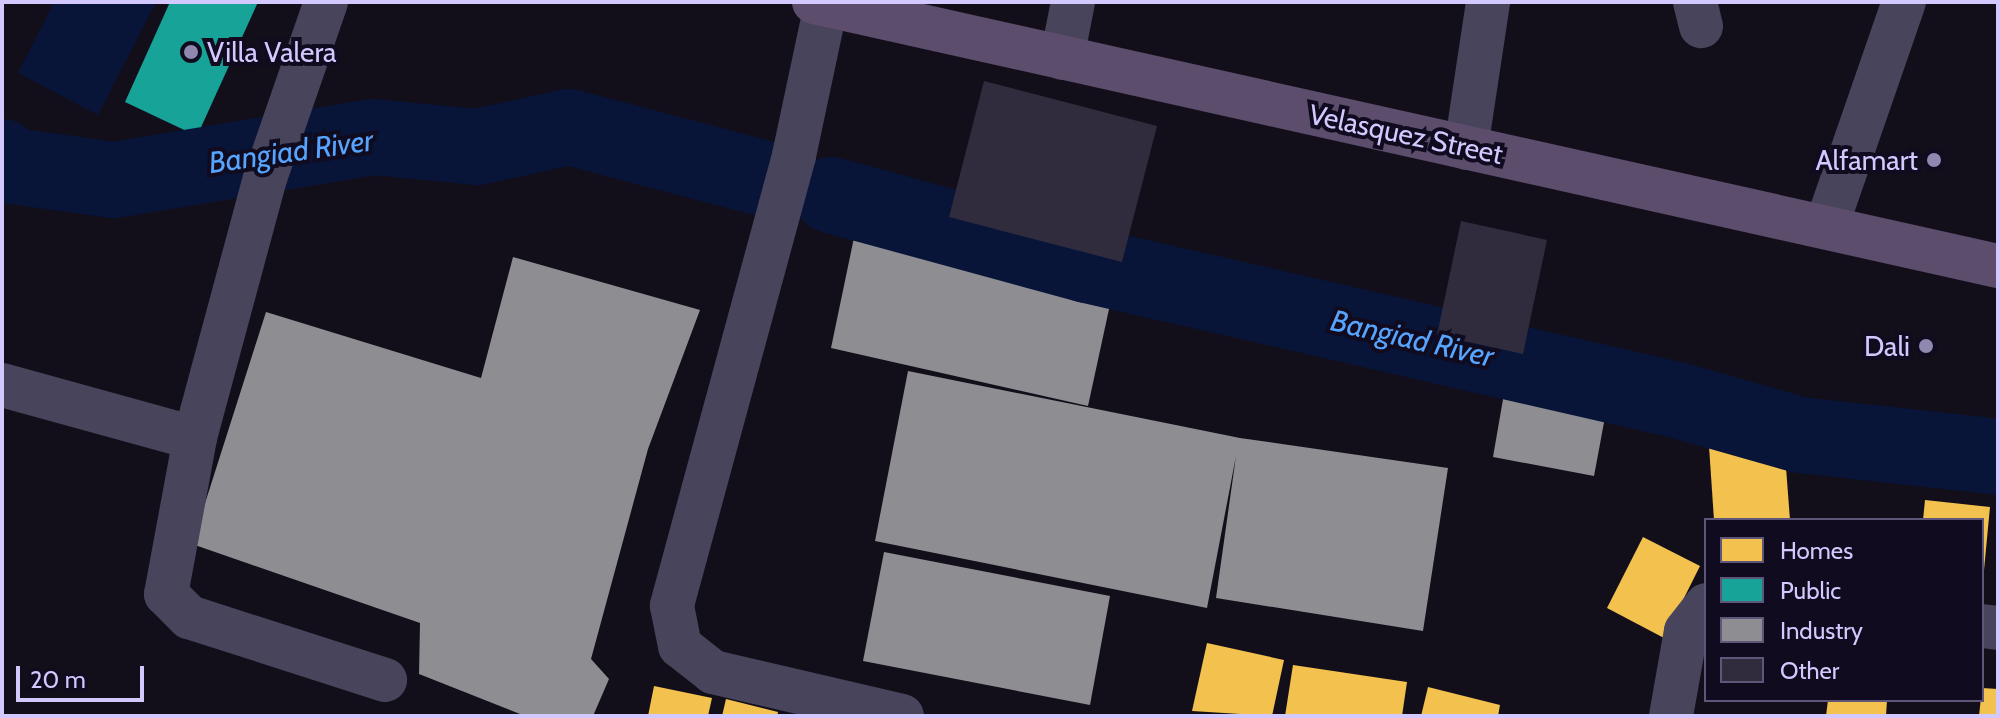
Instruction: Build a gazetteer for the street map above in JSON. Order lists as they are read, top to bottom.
{
  "streets": {
    "main road": ["Velasquez Street"]
  },
  "water": ["Bangiad River"],
  "places": ["Villa Valera", "Alfamart", "Dali"],
  "legend": [
    "Homes",
    "Public",
    "Industry",
    "Other"
  ],
  "scale_bar": "20 m"
}
